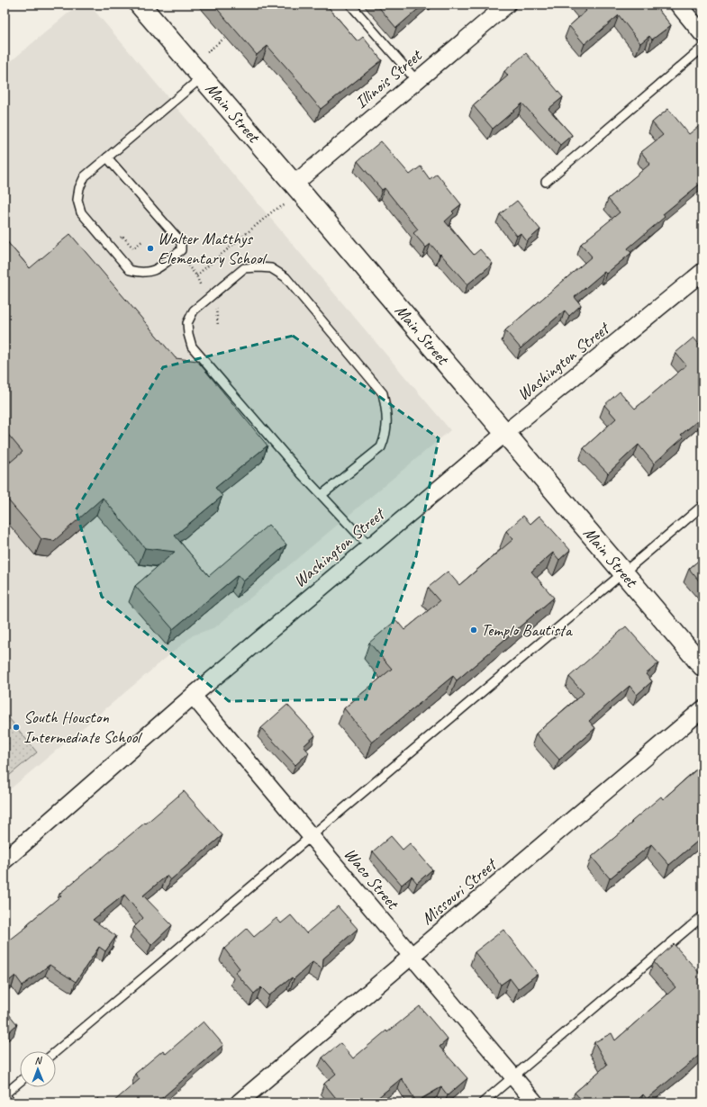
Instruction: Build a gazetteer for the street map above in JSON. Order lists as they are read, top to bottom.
{
  "streets": {
    "street": [
      "Illinois Street",
      "Main Street",
      "Washington Street",
      "Waco Street",
      "Missouri Street"
    ]
  },
  "crossings": [
    ["Illinois Street", "Main Street"],
    ["Main Street", "Washington Street"],
    ["Washington Street", "Waco Street"],
    ["Waco Street", "Missouri Street"]
  ],
  "places": ["Walter Matthys Elementary School", "Templo Bautista", "South Houston Intermediate School"],
  "north": "top"
}
